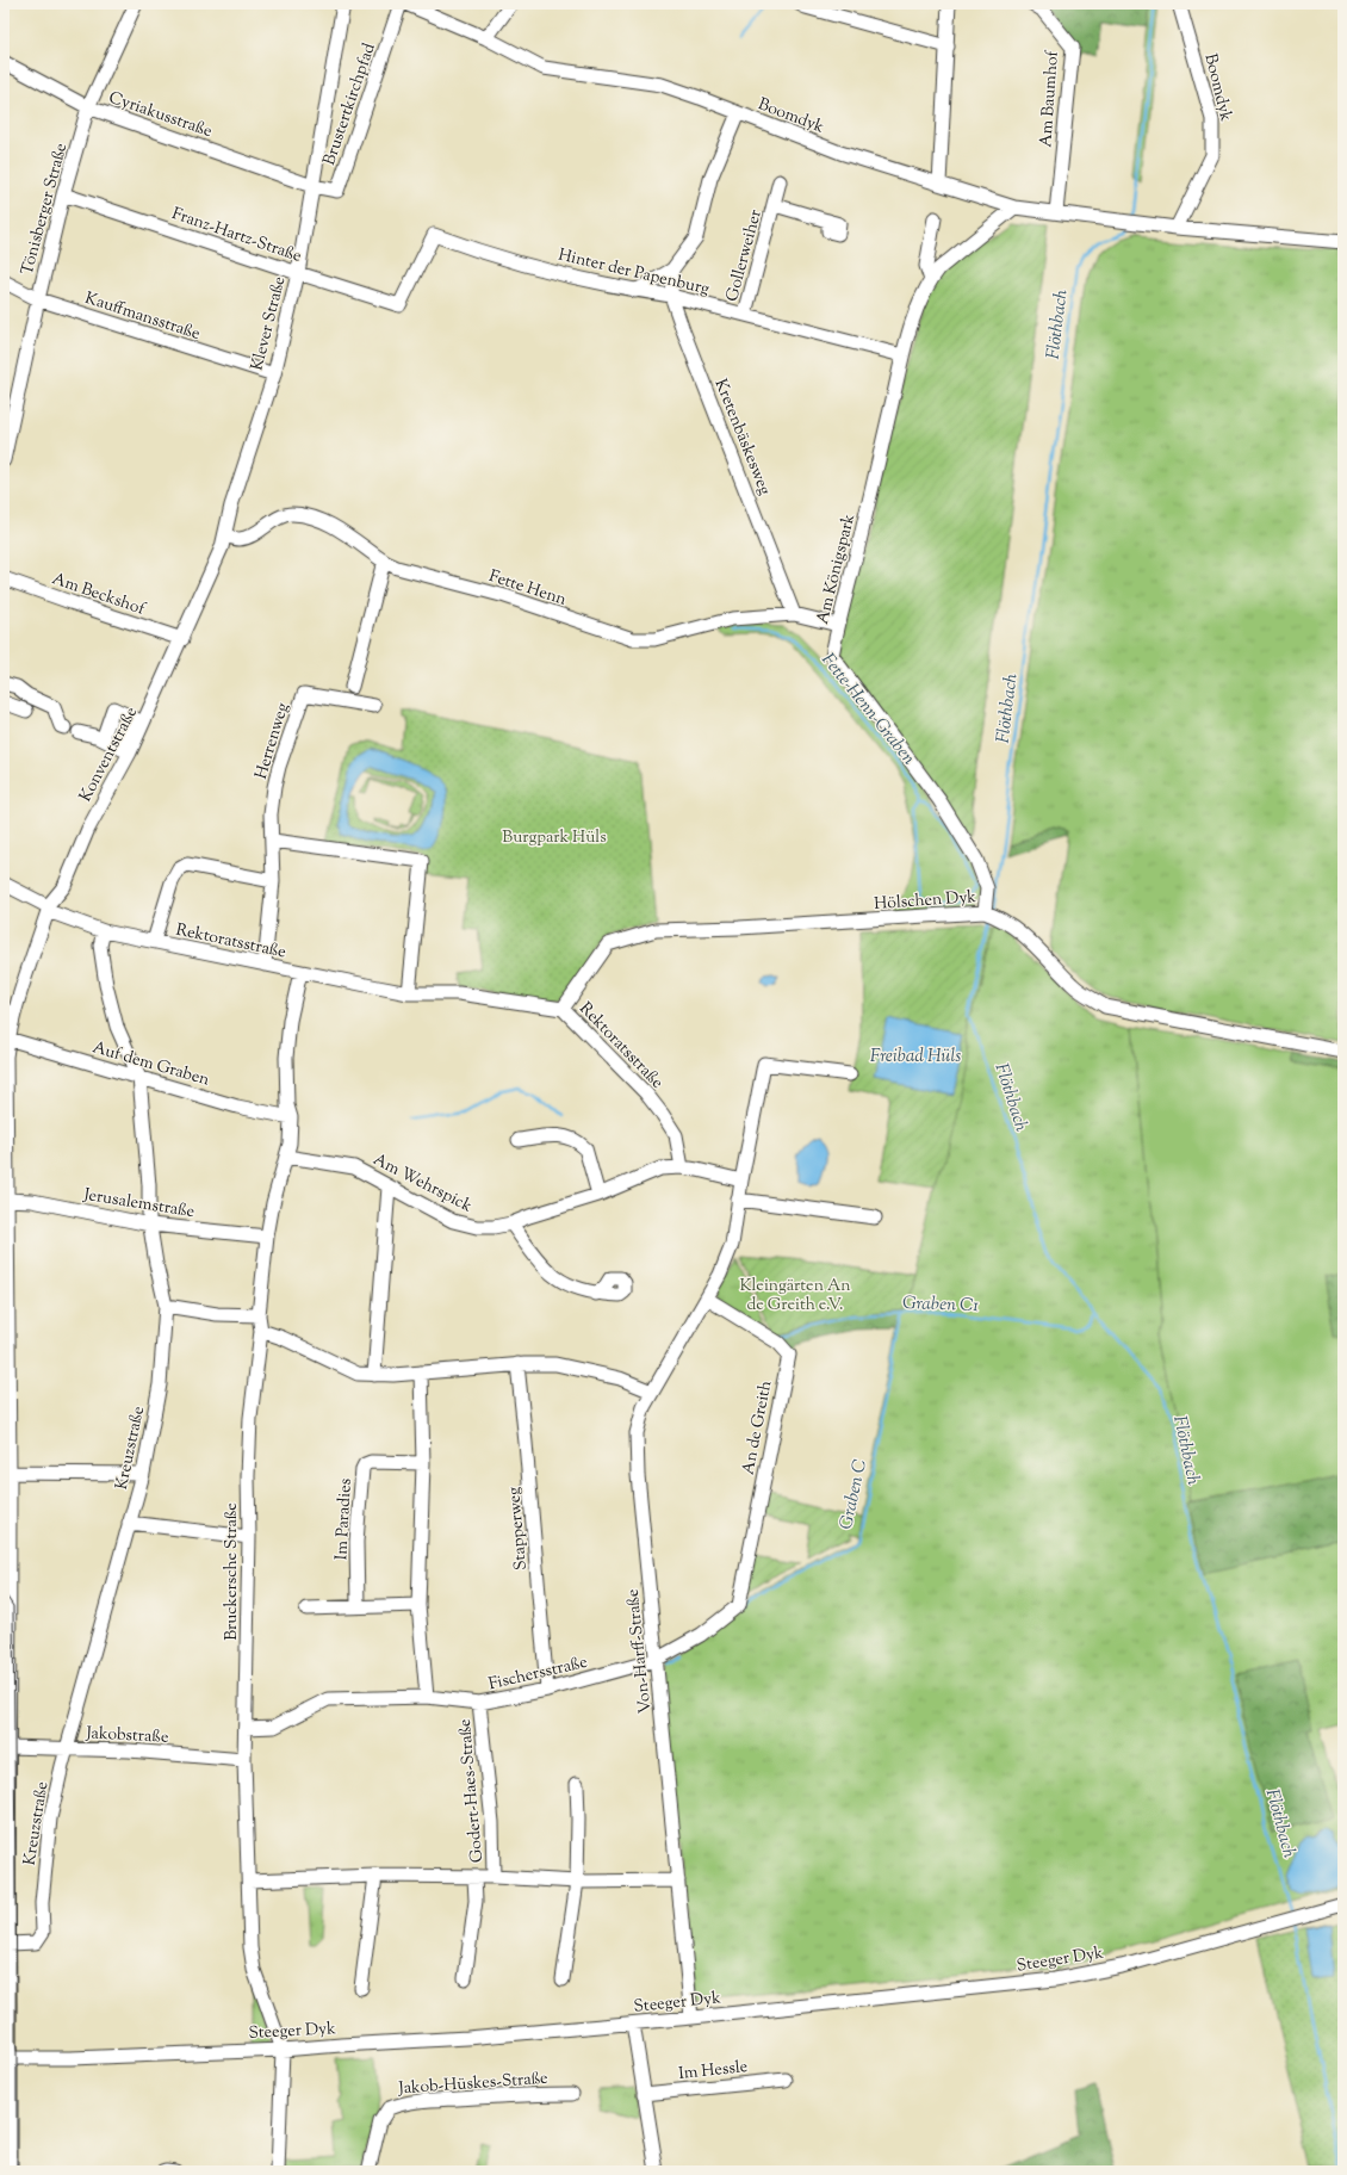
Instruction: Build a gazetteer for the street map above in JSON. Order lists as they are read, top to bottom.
{
  "streets": {
    "street": [
      "Boomdyk",
      "Am Baumhof",
      "Brustertkirchpfad",
      "Cyriakusstraße",
      "Tönisberger Straße",
      "Franz-Hartz-Straße",
      "Gollerweiher",
      "Hinter der Papenburg",
      "Kauffmansstraße",
      "Klever Straße",
      "Kretenbäskesweg",
      "Am Königspark",
      "Fette Henn",
      "Am Beckshof",
      "Herrenweg",
      "Konventstraße",
      "Hölschen Dyk",
      "Rektoratsstraße",
      "Auf dem Graben",
      "Am Wehrspick",
      "Jerusalemstraße",
      "An de Greith",
      "Kreuzstraße",
      "Im Paradies",
      "Stapperweg",
      "Bruckersche Straße",
      "Von-Harff-Straße",
      "Fischersstraße",
      "Jakobstraße",
      "Godert-Haes-Straße",
      "Steeger Dyk",
      "Im Hessle",
      "Jakob-Hüskes-Straße"
    ]
  },
  "crossings": [
    ["Boomdyk", "Am Baumhof"],
    ["Boomdyk", "Am Königspark"],
    ["Brustertkirchpfad", "Cyriakusstraße"],
    ["Brustertkirchpfad", "Klever Straße"],
    ["Cyriakusstraße", "Tönisberger Straße"],
    ["Cyriakusstraße", "Klever Straße"],
    ["Tönisberger Straße", "Franz-Hartz-Straße"],
    ["Tönisberger Straße", "Kauffmansstraße"],
    ["Franz-Hartz-Straße", "Hinter der Papenburg"],
    ["Franz-Hartz-Straße", "Klever Straße"],
    ["Gollerweiher", "Hinter der Papenburg"],
    ["Hinter der Papenburg", "Kretenbäskesweg"],
    ["Hinter der Papenburg", "Am Königspark"],
    ["Kauffmansstraße", "Klever Straße"],
    ["Klever Straße", "Fette Henn"],
    ["Klever Straße", "Am Beckshof"],
    ["Klever Straße", "Konventstraße"],
    ["Kretenbäskesweg", "Fette Henn"],
    ["Am Königspark", "Fette Henn"],
    ["Am Königspark", "Hölschen Dyk"],
    ["Am Beckshof", "Konventstraße"],
    ["Herrenweg", "Rektoratsstraße"],
    ["Konventstraße", "Rektoratsstraße"],
    ["Hölschen Dyk", "Rektoratsstraße"],
    ["Rektoratsstraße", "Am Wehrspick"],
    ["Rektoratsstraße", "Kreuzstraße"],
    ["Rektoratsstraße", "Bruckersche Straße"],
    ["Auf dem Graben", "Kreuzstraße"],
    ["Auf dem Graben", "Bruckersche Straße"],
    ["Am Wehrspick", "Bruckersche Straße"],
    ["Am Wehrspick", "Von-Harff-Straße"],
    ["Jerusalemstraße", "Kreuzstraße"],
    ["Jerusalemstraße", "Bruckersche Straße"],
    ["An de Greith", "Von-Harff-Straße"],
    ["An de Greith", "Fischersstraße"],
    ["Kreuzstraße", "Jakobstraße"],
    ["Stapperweg", "Fischersstraße"],
    ["Bruckersche Straße", "Fischersstraße"],
    ["Bruckersche Straße", "Jakobstraße"],
    ["Bruckersche Straße", "Steeger Dyk"],
    ["Von-Harff-Straße", "Fischersstraße"],
    ["Von-Harff-Straße", "Steeger Dyk"],
    ["Fischersstraße", "Godert-Haes-Straße"]
  ],
  "water": [
    "Flöthbach",
    "Fette-Henn-Graben",
    "Freibad Hüls",
    "Graben C1",
    "Graben C"
  ],
  "parks": ["Burgpark Hüls", "Kleingärten An de Greith e.V."]
}
